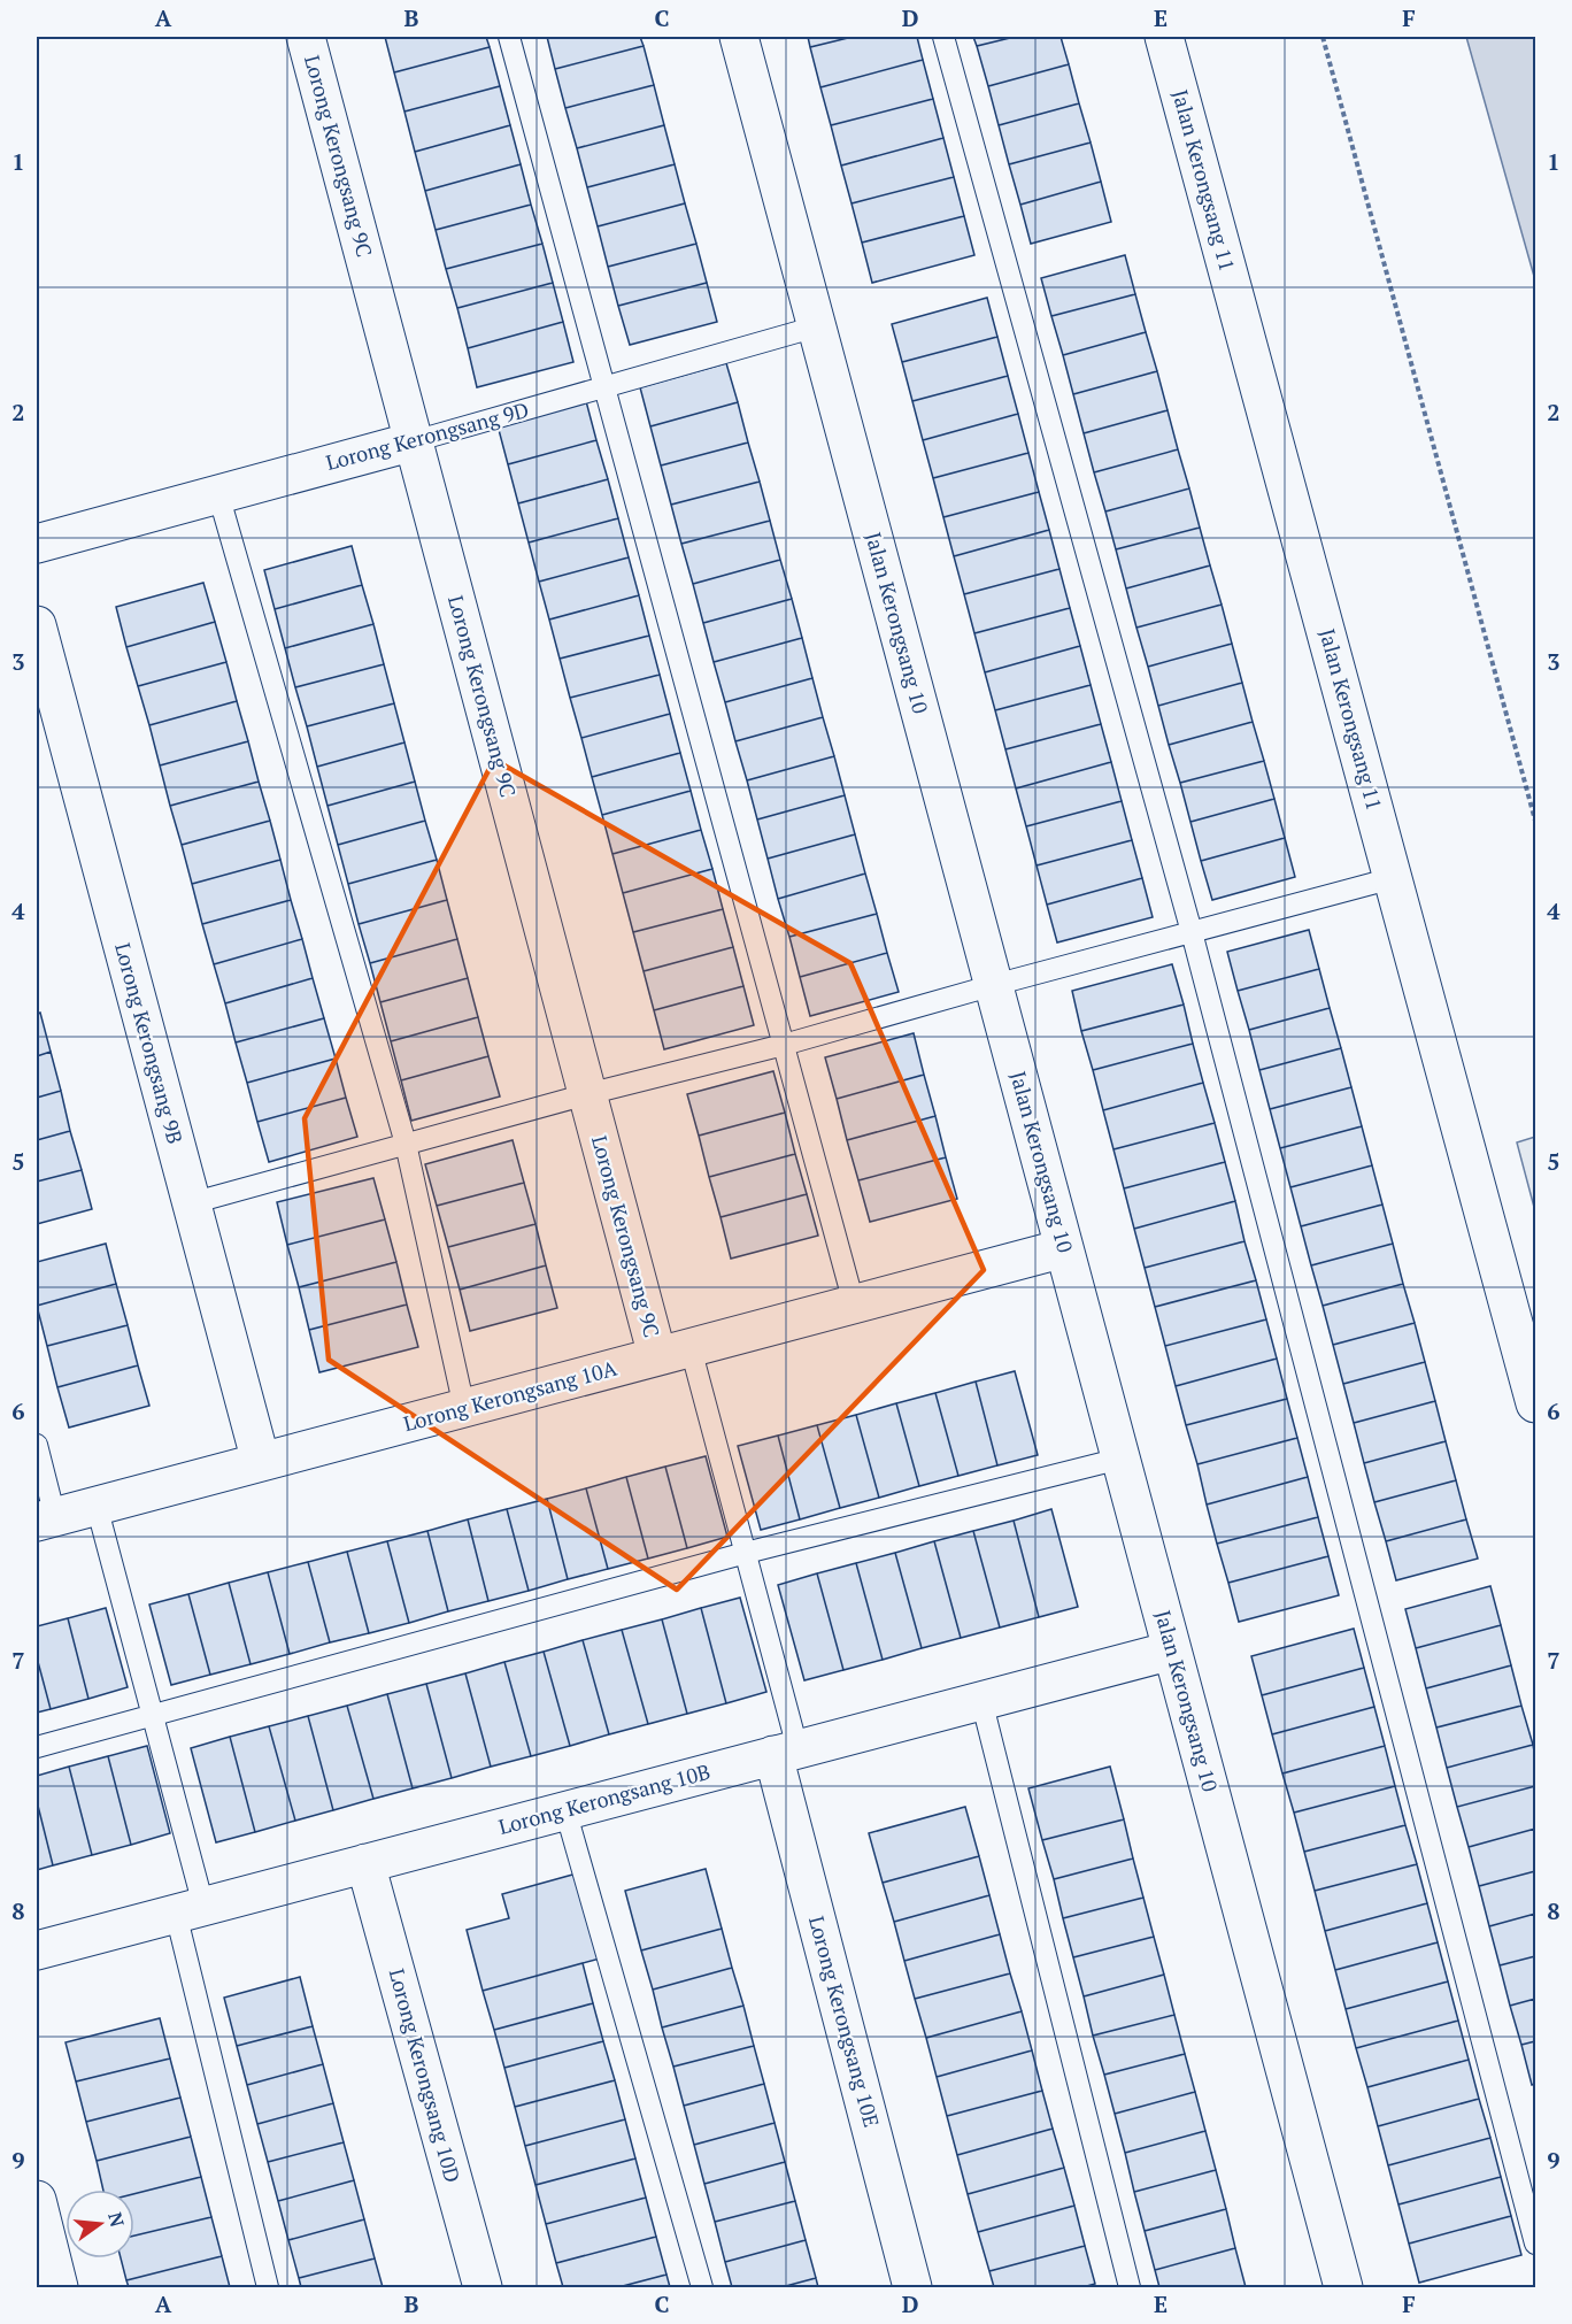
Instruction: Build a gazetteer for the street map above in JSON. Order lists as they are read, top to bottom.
{
  "streets": {
    "street": [
      "Lorong Kerongsang 9C",
      "Jalan Kerongsang 11",
      "Lorong Kerongsang 9D",
      "Jalan Kerongsang 10",
      "Lorong Kerongsang 9B",
      "Lorong Kerongsang 10A",
      "Lorong Kerongsang 10B",
      "Lorong Kerongsang 10E",
      "Lorong Kerongsang 10D"
    ]
  },
  "crossings": [
    ["Lorong Kerongsang 9C", "Lorong Kerongsang 9D"],
    ["Lorong Kerongsang 9C", "Lorong Kerongsang 10A"],
    ["Lorong Kerongsang 9D", "Jalan Kerongsang 10"],
    ["Jalan Kerongsang 10", "Lorong Kerongsang 10A"],
    ["Jalan Kerongsang 10", "Lorong Kerongsang 10B"],
    ["Lorong Kerongsang 9B", "Lorong Kerongsang 10A"],
    ["Lorong Kerongsang 10B", "Lorong Kerongsang 10E"],
    ["Lorong Kerongsang 10B", "Lorong Kerongsang 10D"]
  ],
  "north": "right",
  "grid": {
    "columns": [
      "A",
      "B",
      "C",
      "D",
      "E",
      "F"
    ],
    "rows": [
      "1",
      "2",
      "3",
      "4",
      "5",
      "6",
      "7",
      "8",
      "9"
    ]
  }
}
